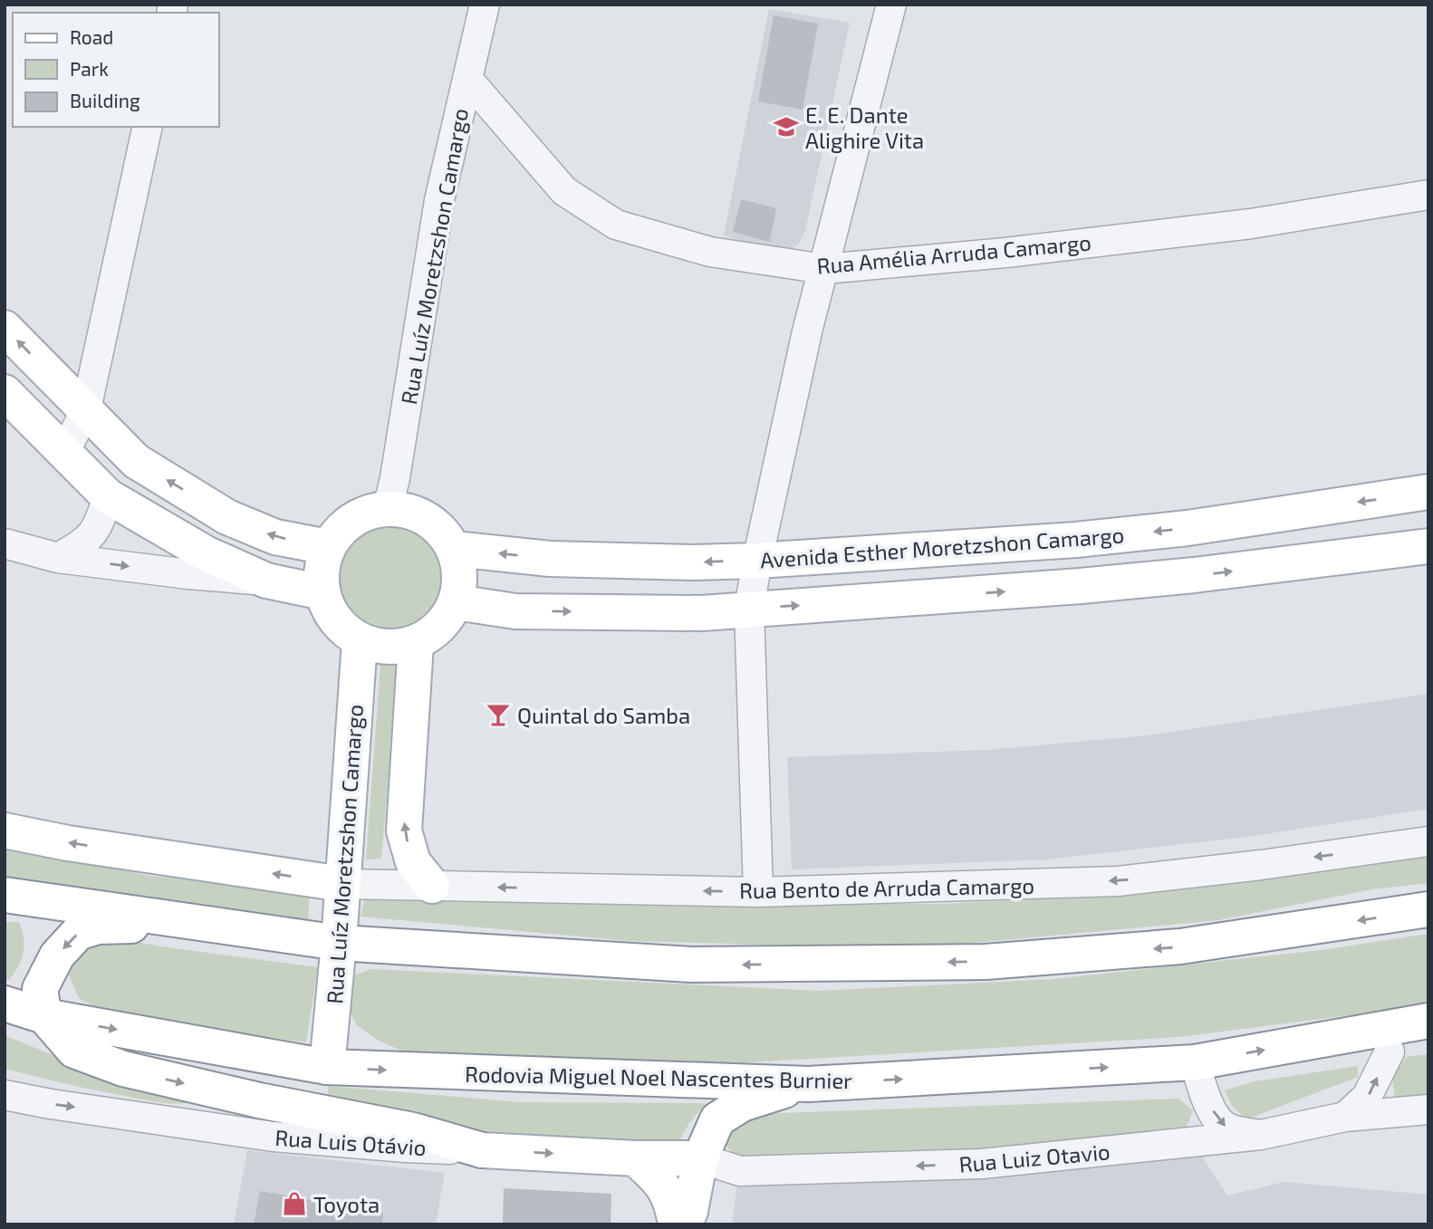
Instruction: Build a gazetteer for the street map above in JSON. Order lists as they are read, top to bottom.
{
  "streets": {
    "main road": [
      "Rua Luíz Moretzshon Camargo",
      "Avenida Esther Moretzshon Camargo",
      "Rodovia Miguel Noel Nascentes Burnier",
      "Rua Luis Otávio"
    ],
    "street": ["Rua Amélia Arruda Camargo", "Rua Bento de Arruda Camargo", "Rua Luiz Otavio"]
  },
  "crossings": [
    ["Rua Amélia Arruda Camargo", "Rua Luíz Moretzshon Camargo"],
    ["Rua Luíz Moretzshon Camargo", "Avenida Esther Moretzshon Camargo"],
    ["Rua Luíz Moretzshon Camargo", "Rua Bento de Arruda Camargo"],
    ["Rua Luíz Moretzshon Camargo", "Rodovia Miguel Noel Nascentes Burnier"],
    ["Rua Luis Otávio", "Rua Luiz Otavio"]
  ],
  "one_way": ["Rua Bento de Arruda Camargo", "Rua Luis Otávio", "Rua Luiz Otavio"],
  "places": {
    "school or university": ["E. E. Dante Alighire Vita"],
    "bar": ["Quintal do Samba"],
    "shop": ["Toyota"]
  },
  "legend": ["Road", "Park", "Building"]
}
